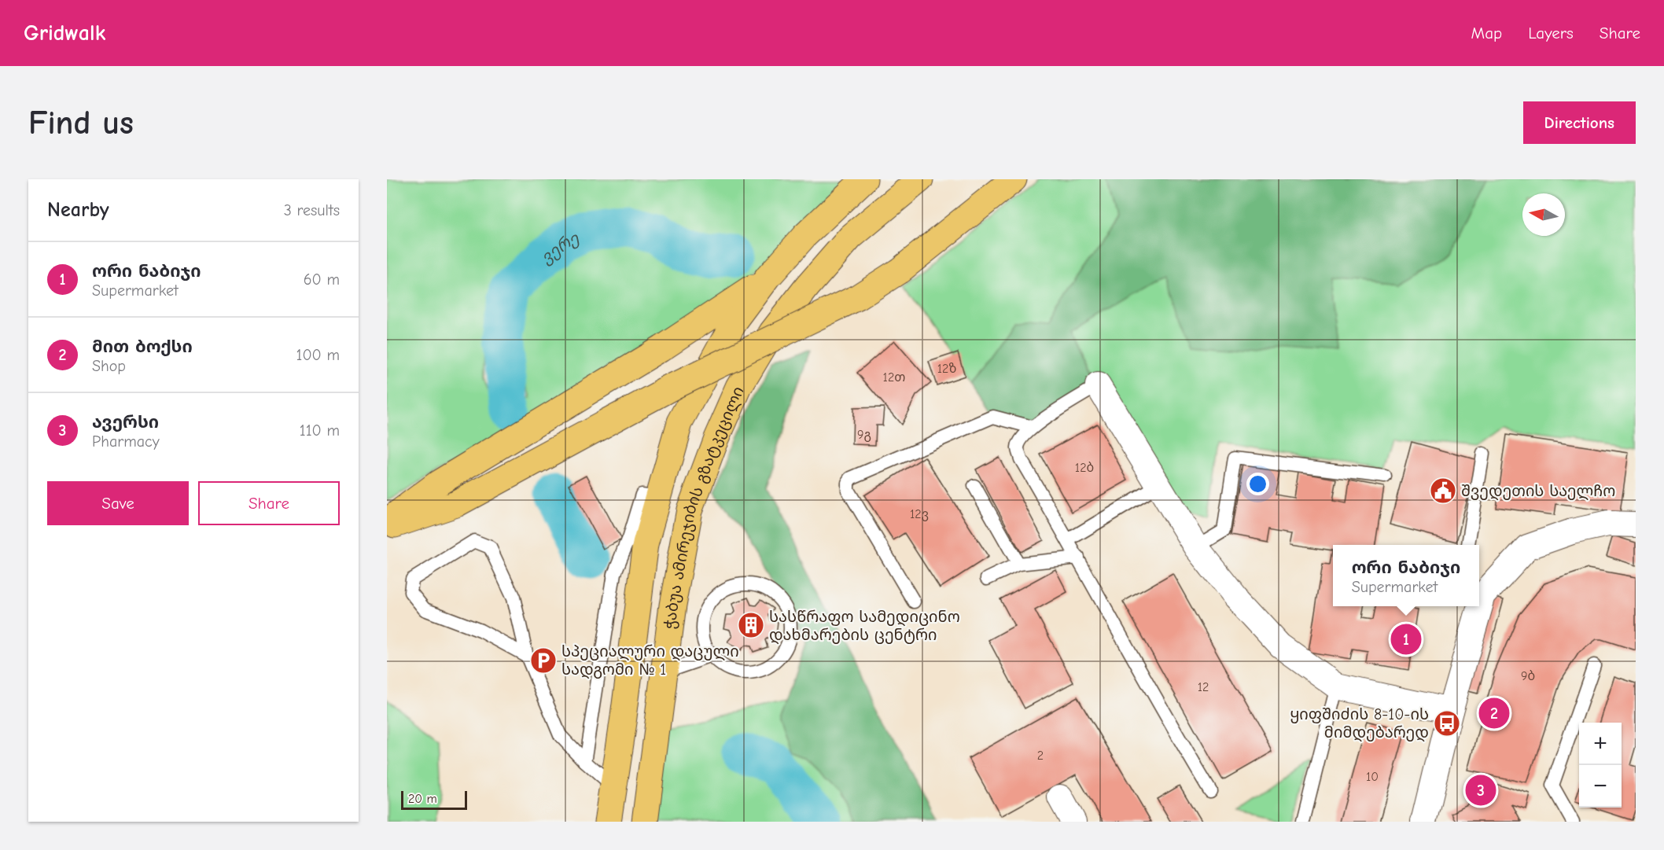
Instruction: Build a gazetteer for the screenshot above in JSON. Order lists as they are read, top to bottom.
{
  "streets": {
    "main road": ["ჭაბუა ამირეჯიბის გზატკეცილი"]
  },
  "water": ["ვერე"],
  "places": {
    "public building": ["შვედეთის საელჩო"],
    "building": ["სასწრაფო სამედიცინო დახმარების ცენტრი"],
    "parking": ["სპეციალური დაცული სადგომი № 1"],
    "bus stop": ["ყიფშიძის 8-10-ის მიმდებარედ"]
  },
  "house_numbers": [
    "12ზ",
    "12თ",
    "9გ",
    "12ბ",
    "12ვ",
    "9ბ",
    "12",
    "2",
    "10"
  ],
  "scale_bar": "20 m",
  "north": "left",
  "page": {
    "header": "Gridwalk",
    "nav": ["Map", "Layers", "Share"],
    "buttons": [
      "Directions",
      ["Save", "Share"]
    ],
    "title": "Find us",
    "heading": ["Nearby", "3 results"],
    "list": [
      {
        "mark": "1",
        "name": "ორი ნაბიჯი",
        "note": "Supermarket",
        "value": "60 m"
      },
      {
        "mark": "2",
        "name": "მით ბოქსი",
        "note": "Shop",
        "value": "100 m"
      },
      {
        "mark": "3",
        "name": "ავერსი",
        "note": "Pharmacy",
        "value": "110 m"
      }
    ],
    "popup": ["ორი ნაბიჯი", "Supermarket"],
    "pins": ["1", "2", "3"],
    "map_buttons": ["+", "−"],
    "scale": "20 m"
  }
}
